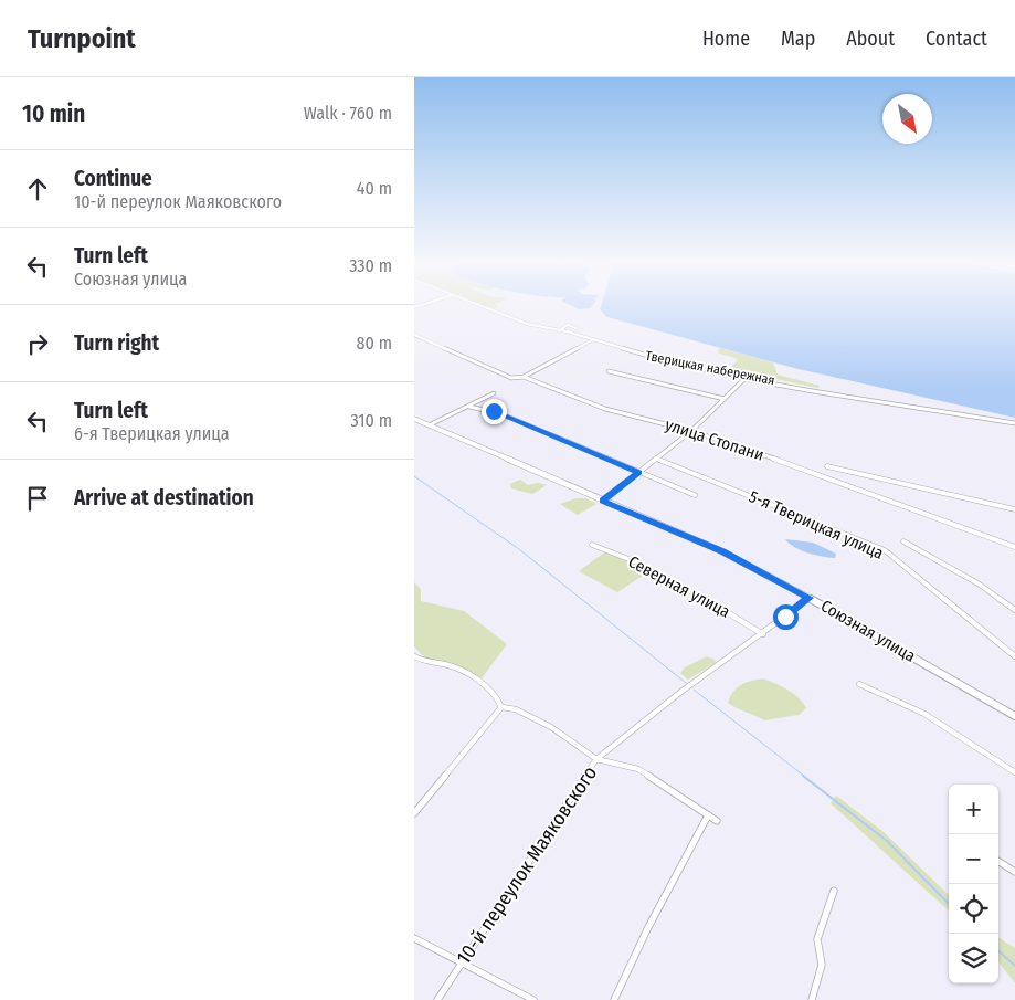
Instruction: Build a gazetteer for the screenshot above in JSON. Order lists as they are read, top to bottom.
{
  "streets": {
    "street": [
      "Тверицкая набережная",
      "улица Стопани",
      "5-я Тверицкая улица",
      "Северная улица",
      "Союзная улица",
      "10-й переулок Маяковского"
    ]
  },
  "crossings": [
    ["Северная улица", "10-й переулок Маяковского"],
    ["Союзная улица", "10-й переулок Маяковского"]
  ],
  "north": "bottom right",
  "page": {
    "header": "Turnpoint",
    "nav": [
      "Home",
      "Map",
      "About",
      "Contact"
    ],
    "heading": ["10 min", "Walk · 760 m"],
    "list": [
      ["Continue", "10-й переулок Маяковского", "40 m"],
      ["Turn left", "Союзная улица", "330 m"],
      ["Turn right", "80 m"],
      ["Turn left", "6-я Тверицкая улица", "310 m"],
      "Arrive at destination"
    ],
    "map_buttons": ["+", "−"]
  }
}
